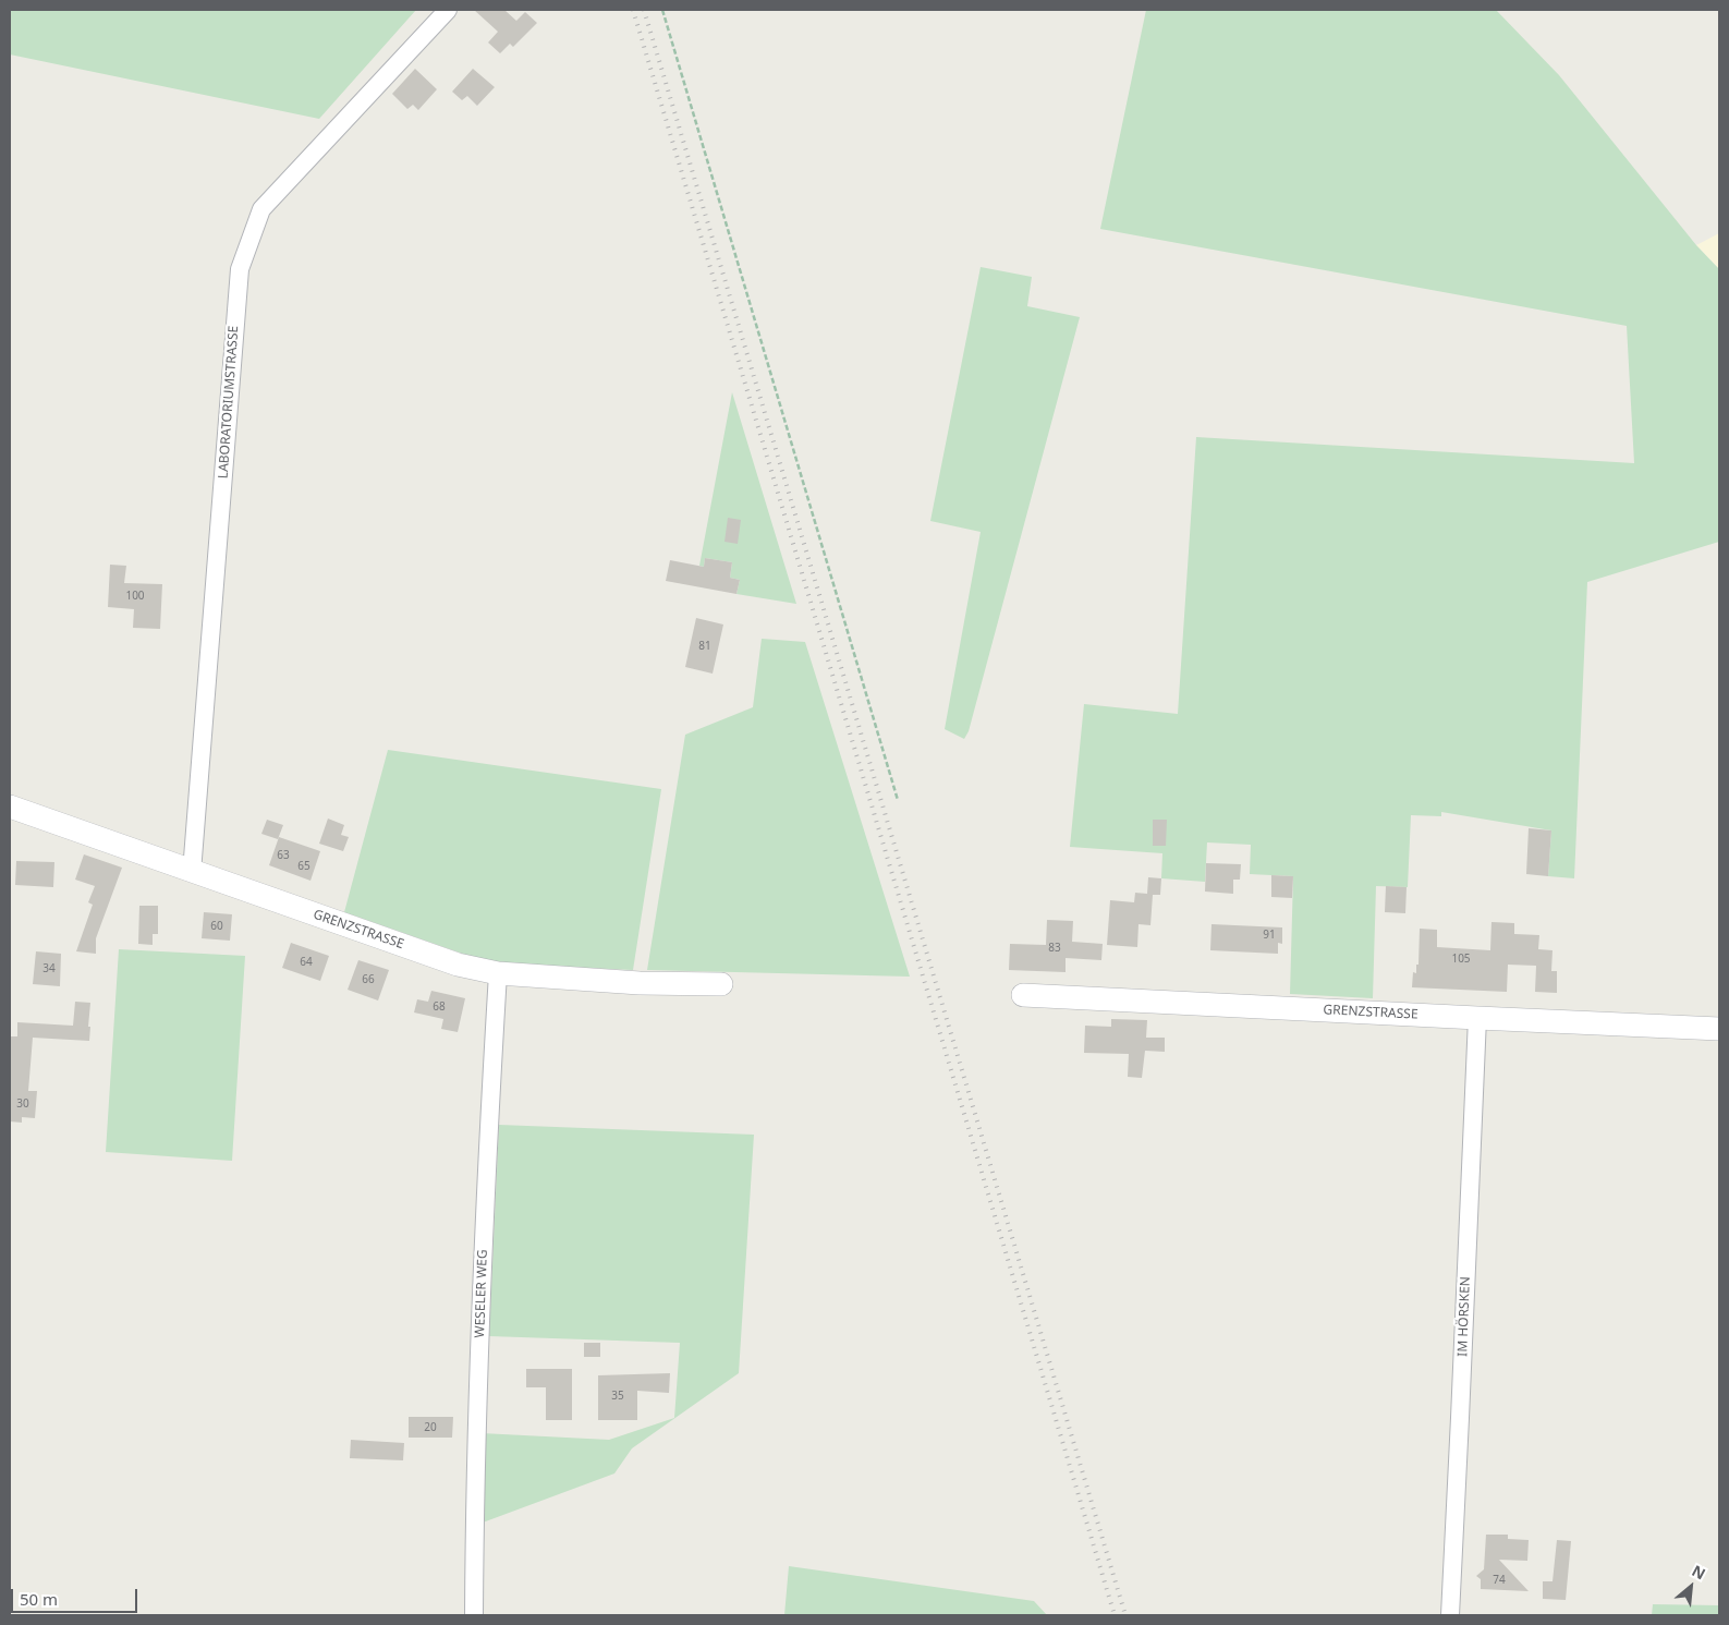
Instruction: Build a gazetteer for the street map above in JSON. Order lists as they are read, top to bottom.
{
  "streets": {
    "street": [
      "LABORATORIUMSTRASSE",
      "GRENZSTRASSE",
      "WESELER WEG",
      "IM HÖRSKEN"
    ]
  },
  "crossings": [
    ["LABORATORIUMSTRASSE", "GRENZSTRASSE"],
    ["GRENZSTRASSE", "WESELER WEG"],
    ["GRENZSTRASSE", "IM HÖRSKEN"]
  ],
  "house_numbers": [
    "100",
    "81",
    "63",
    "65",
    "60",
    "91",
    "83",
    "105",
    "64",
    "34",
    "66",
    "68",
    "30",
    "35",
    "20",
    "74"
  ],
  "scale_bar": "50 m",
  "north": "top right"
}
